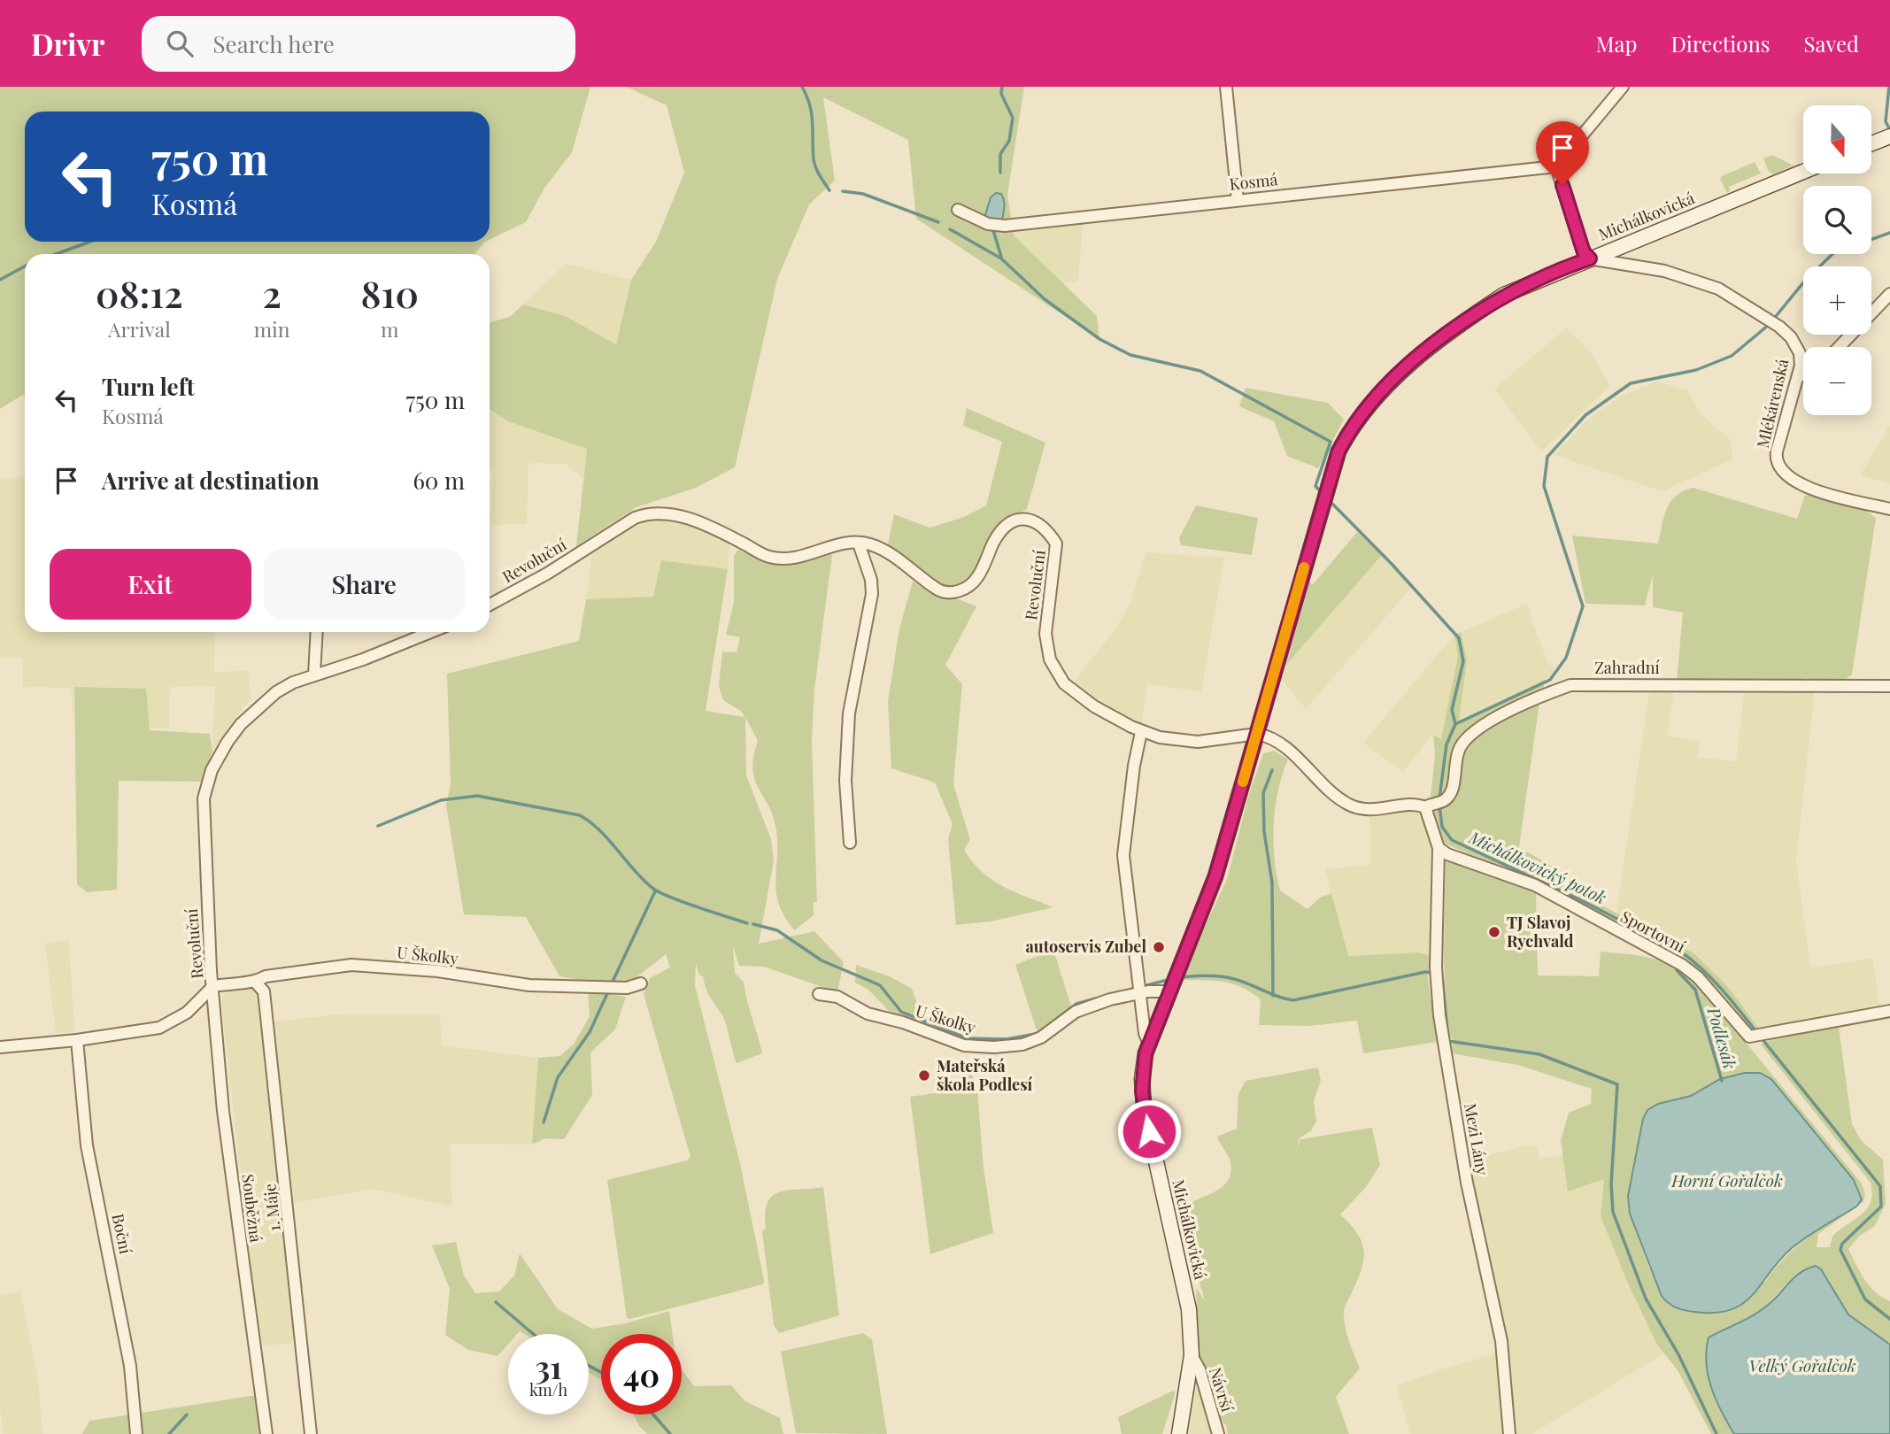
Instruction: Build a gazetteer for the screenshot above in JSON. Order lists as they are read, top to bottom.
{
  "streets": {
    "street": [
      "Kosmá",
      "Michálkovická",
      "Mlékárenská",
      "Revoluční",
      "Zahradní",
      "Sportovní",
      "U Školky",
      "Mezi Lány",
      "1. Máje",
      "Souběžná",
      "Boční",
      "Návrší"
    ]
  },
  "crossings": [
    ["Michálkovická", "Mlékárenská"],
    ["Michálkovická", "Revoluční"],
    ["Michálkovická", "U Školky"],
    ["Michálkovická", "Návrší"],
    ["Revoluční", "U Školky"],
    ["Revoluční", "Souběžná"],
    ["Revoluční", "Boční"],
    ["Sportovní", "Mezi Lány"],
    ["U Školky", "1. Máje"],
    ["U Školky", "Souběžná"]
  ],
  "water": [
    "Michálkovický potok",
    "Podlesák",
    "Horní Gořalčok",
    "Velký Gořalčok"
  ],
  "places": ["TJ Slavoj Rychvald", "autoservis Zubel", "Mateřská škola Podlesí"],
  "north": "bottom",
  "page": {
    "header": "Drivr",
    "search": "Search here",
    "nav": ["Map", "Directions", "Saved"],
    "map_buttons": ["+", "−"],
    "turn": ["750 m", "Kosmá"],
    "eta": [
      "08:12",
      "Arrival",
      "2",
      "min",
      "810",
      "m"
    ],
    "list": [
      {
        "name": "Turn left",
        "note": "Kosmá",
        "value": "750 m"
      },
      {
        "name": "Arrive at destination",
        "value": "60 m"
      }
    ],
    "buttons": ["Exit", "Share"],
    "speed": "31 km/h",
    "limit": "40"
  }
}
